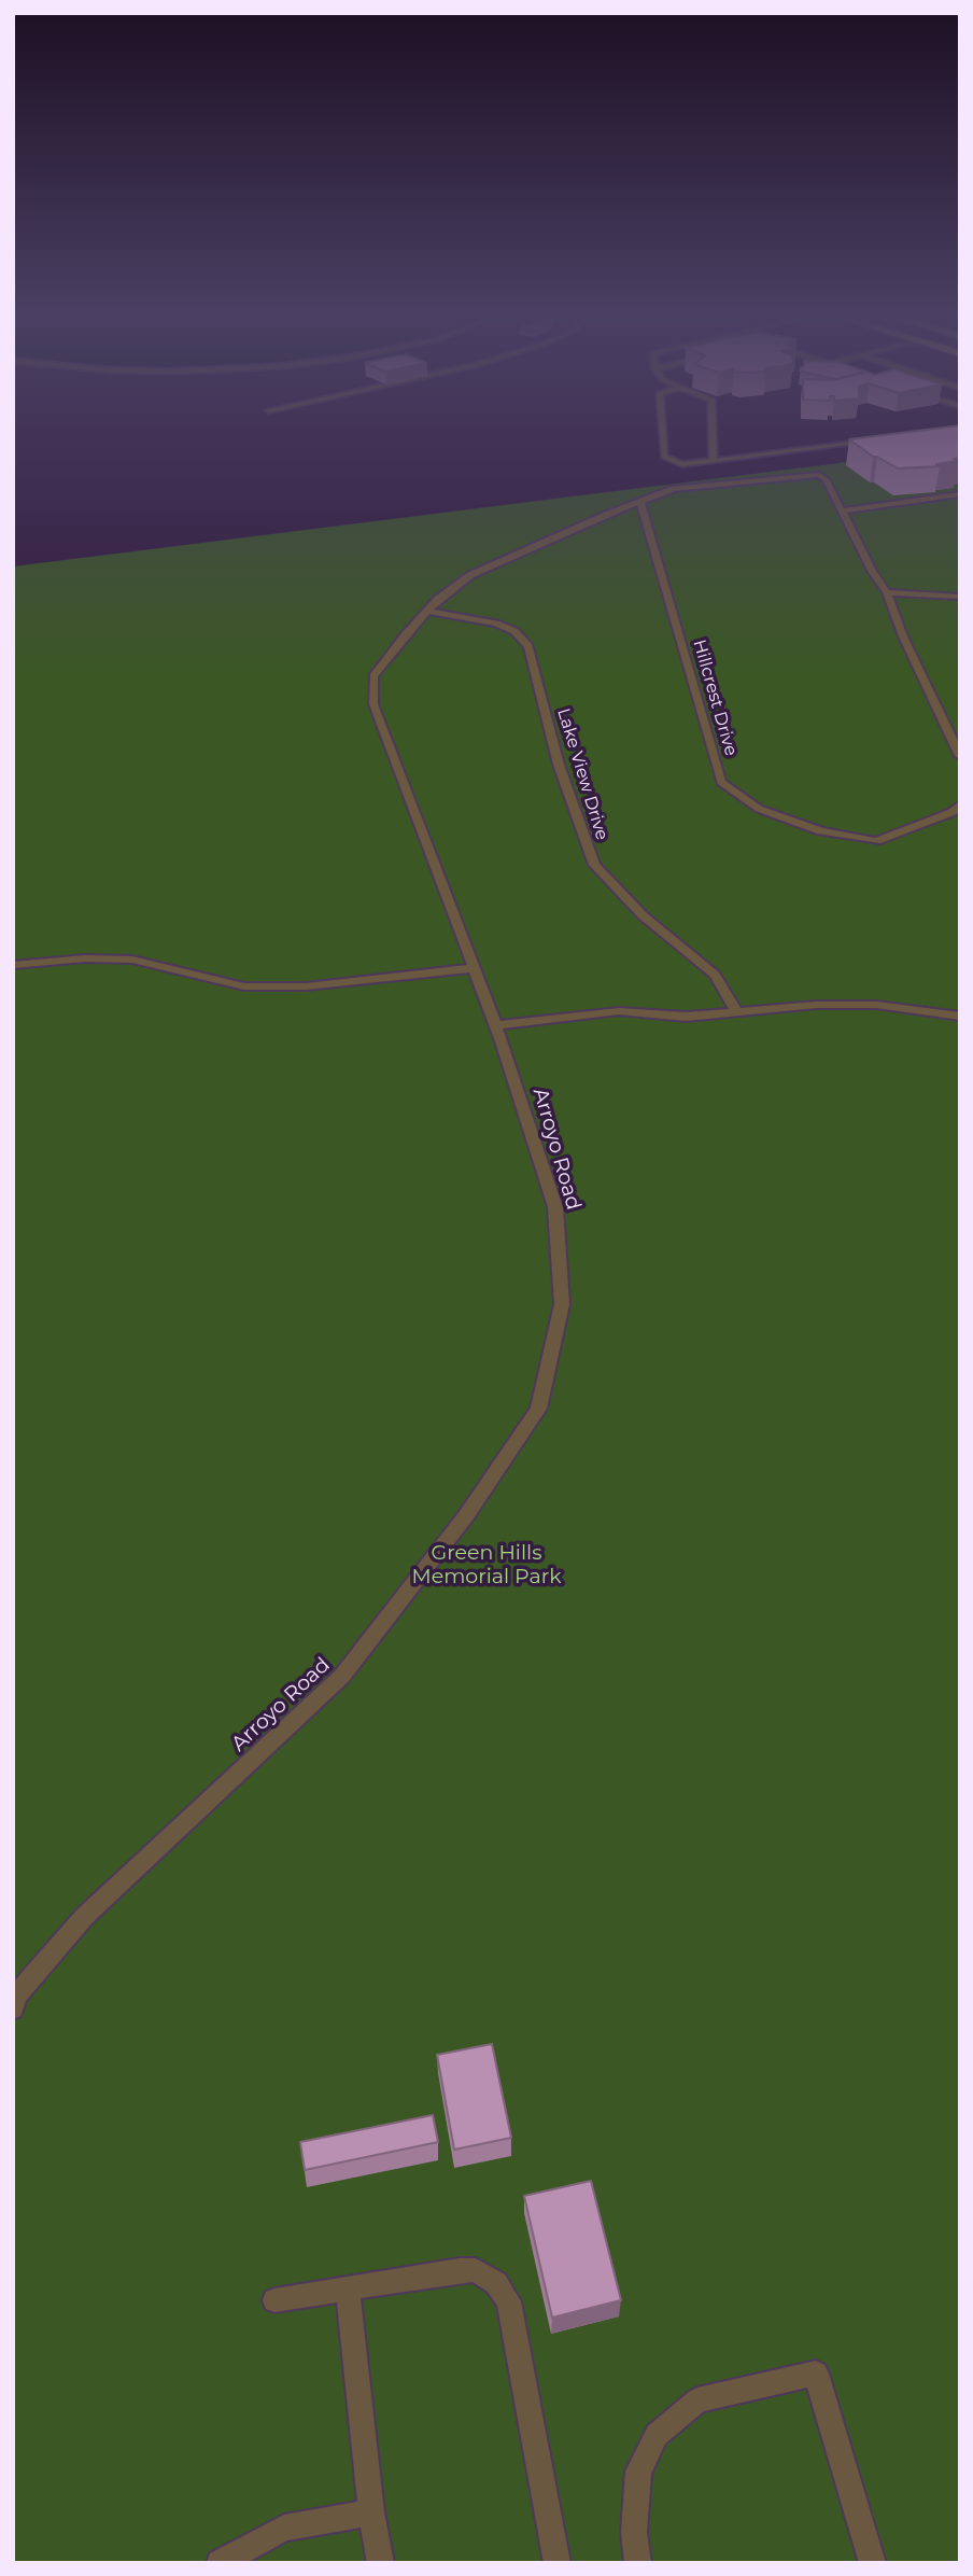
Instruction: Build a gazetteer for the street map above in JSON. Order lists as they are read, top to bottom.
{
  "streets": {
    "lane": ["Hillcrest Drive", "Lake View Drive", "Arroyo Road"]
  },
  "crossings": [
    ["Hillcrest Drive", "Arroyo Road"],
    ["Lake View Drive", "Arroyo Road"]
  ],
  "parks": ["Green Hills Memorial Park"]
}
